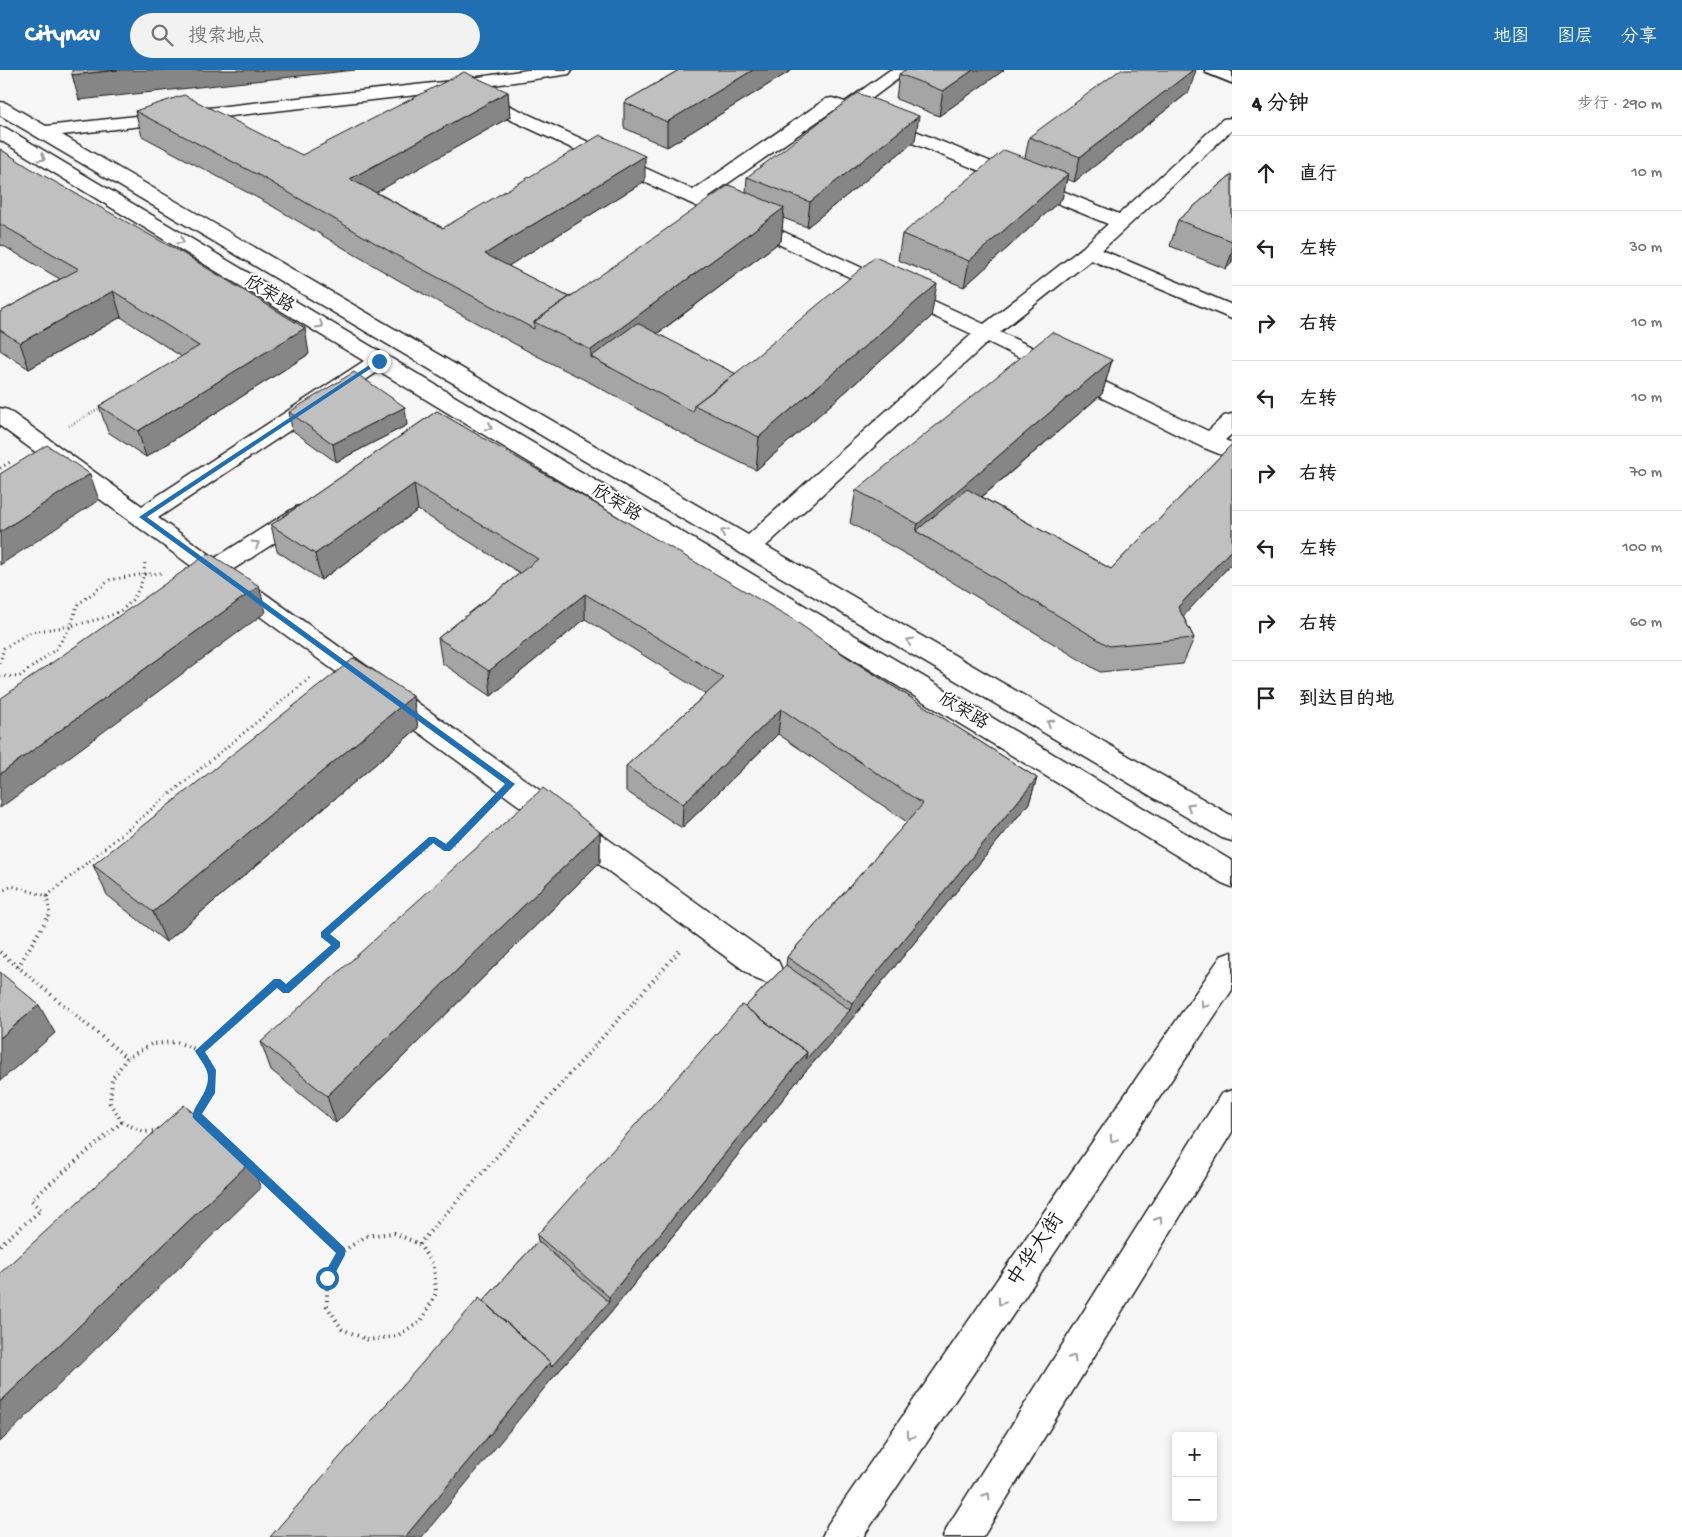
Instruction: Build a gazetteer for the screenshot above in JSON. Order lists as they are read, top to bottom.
{
  "streets": {
    "street": ["欣荣路", "中华大街"]
  },
  "page": {
    "header": "Citynav",
    "search": "搜索地点",
    "nav": ["地图", "图层", "分享"],
    "heading": ["4 分钟", "步行 · 290 m"],
    "list": [
      ["直行", "10 m"],
      ["左转", "30 m"],
      ["右转", "10 m"],
      ["左转", "10 m"],
      ["右转", "70 m"],
      ["左转", "100 m"],
      ["右转", "60 m"],
      "到达目的地"
    ],
    "map_buttons": ["+", "−"]
  }
}
